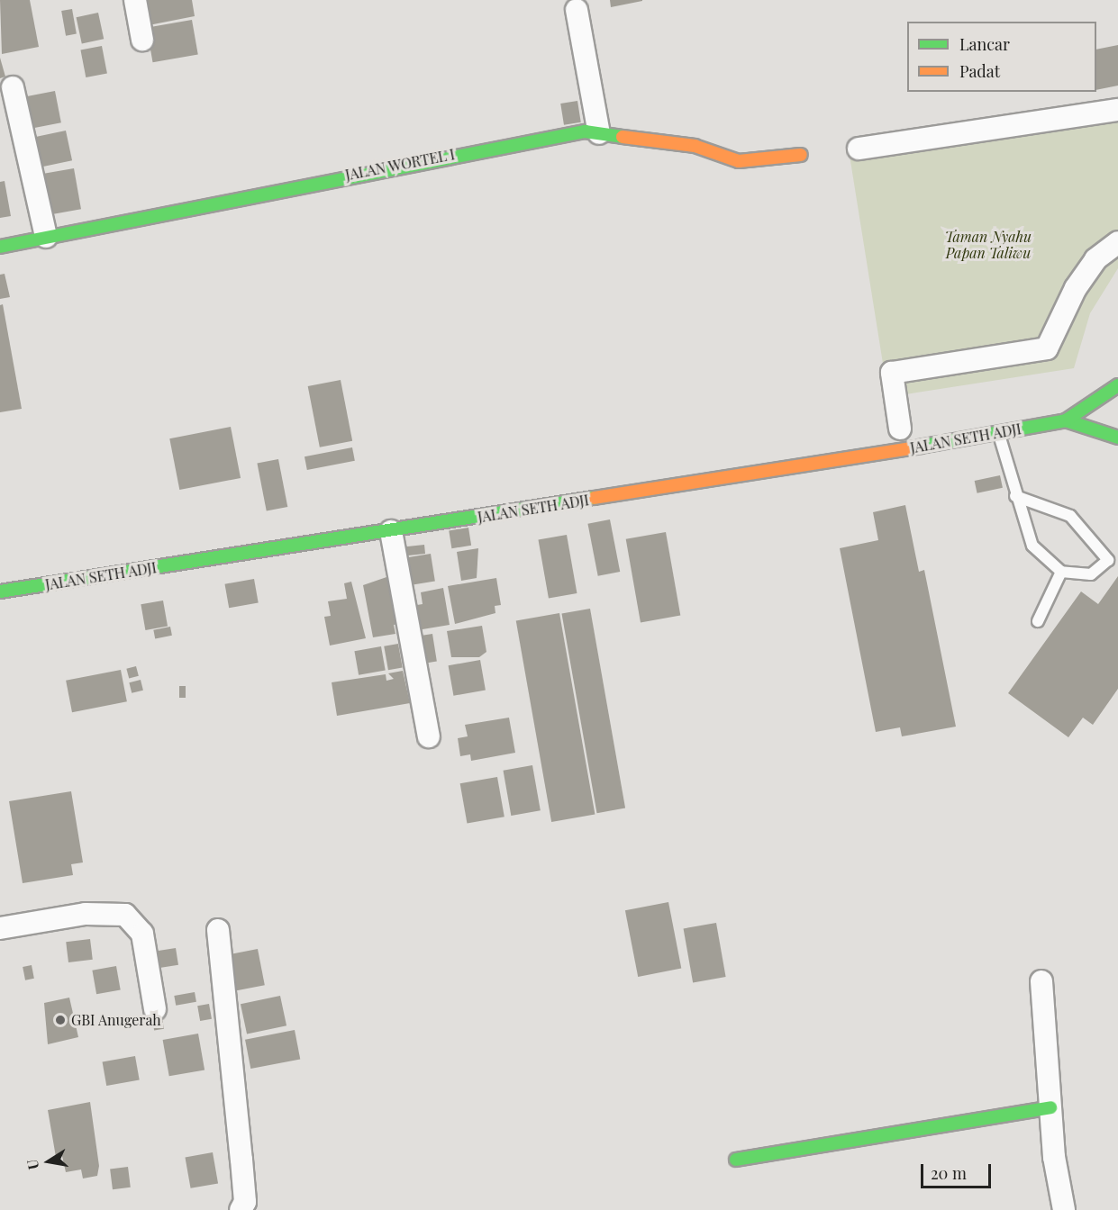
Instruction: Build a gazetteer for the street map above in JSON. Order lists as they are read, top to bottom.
{
  "streets": {
    "street": ["JALAN WORTEL I", "JALAN SETH ADJI"]
  },
  "parks": ["Taman Nyahu Papan Taliwu"],
  "places": ["GBI Anugerah"],
  "legend": ["Lancar", "Padat"],
  "scale_bar": "20 m",
  "north": "left"
}
